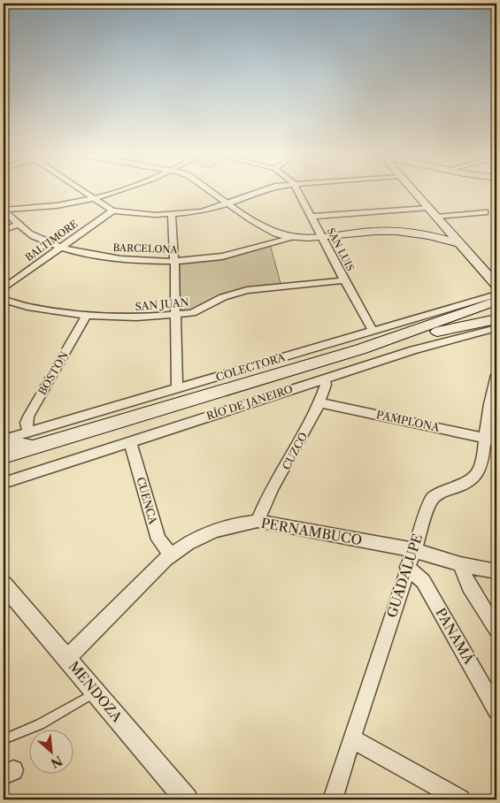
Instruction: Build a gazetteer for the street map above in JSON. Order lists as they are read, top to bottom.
{
  "streets": {
    "street": [
      "BALTIMORE",
      "BARCELONA",
      "SAN LUIS",
      "SAN JUAN",
      "COLECTORA",
      "BOSTON",
      "RÍO DE JANEIRO",
      "PAMPLONA",
      "CUZCO",
      "CUENCA",
      "PERNAMBUCO",
      "GUADALUPE",
      "PANAMÁ",
      "MENDOZA"
    ]
  },
  "crossings": [
    ["BALTIMORE", "BARCELONA"],
    ["SAN LUIS", "SAN JUAN"],
    ["SAN LUIS", "COLECTORA"],
    ["SAN JUAN", "BOSTON"],
    ["COLECTORA", "BOSTON"],
    ["RÍO DE JANEIRO", "CUZCO"],
    ["RÍO DE JANEIRO", "CUENCA"],
    ["PAMPLONA", "CUZCO"],
    ["PAMPLONA", "GUADALUPE"],
    ["CUZCO", "PERNAMBUCO"],
    ["CUENCA", "PERNAMBUCO"],
    ["PERNAMBUCO", "GUADALUPE"],
    ["PERNAMBUCO", "MENDOZA"],
    ["GUADALUPE", "PANAMÁ"]
  ],
  "north": "bottom right"
}
